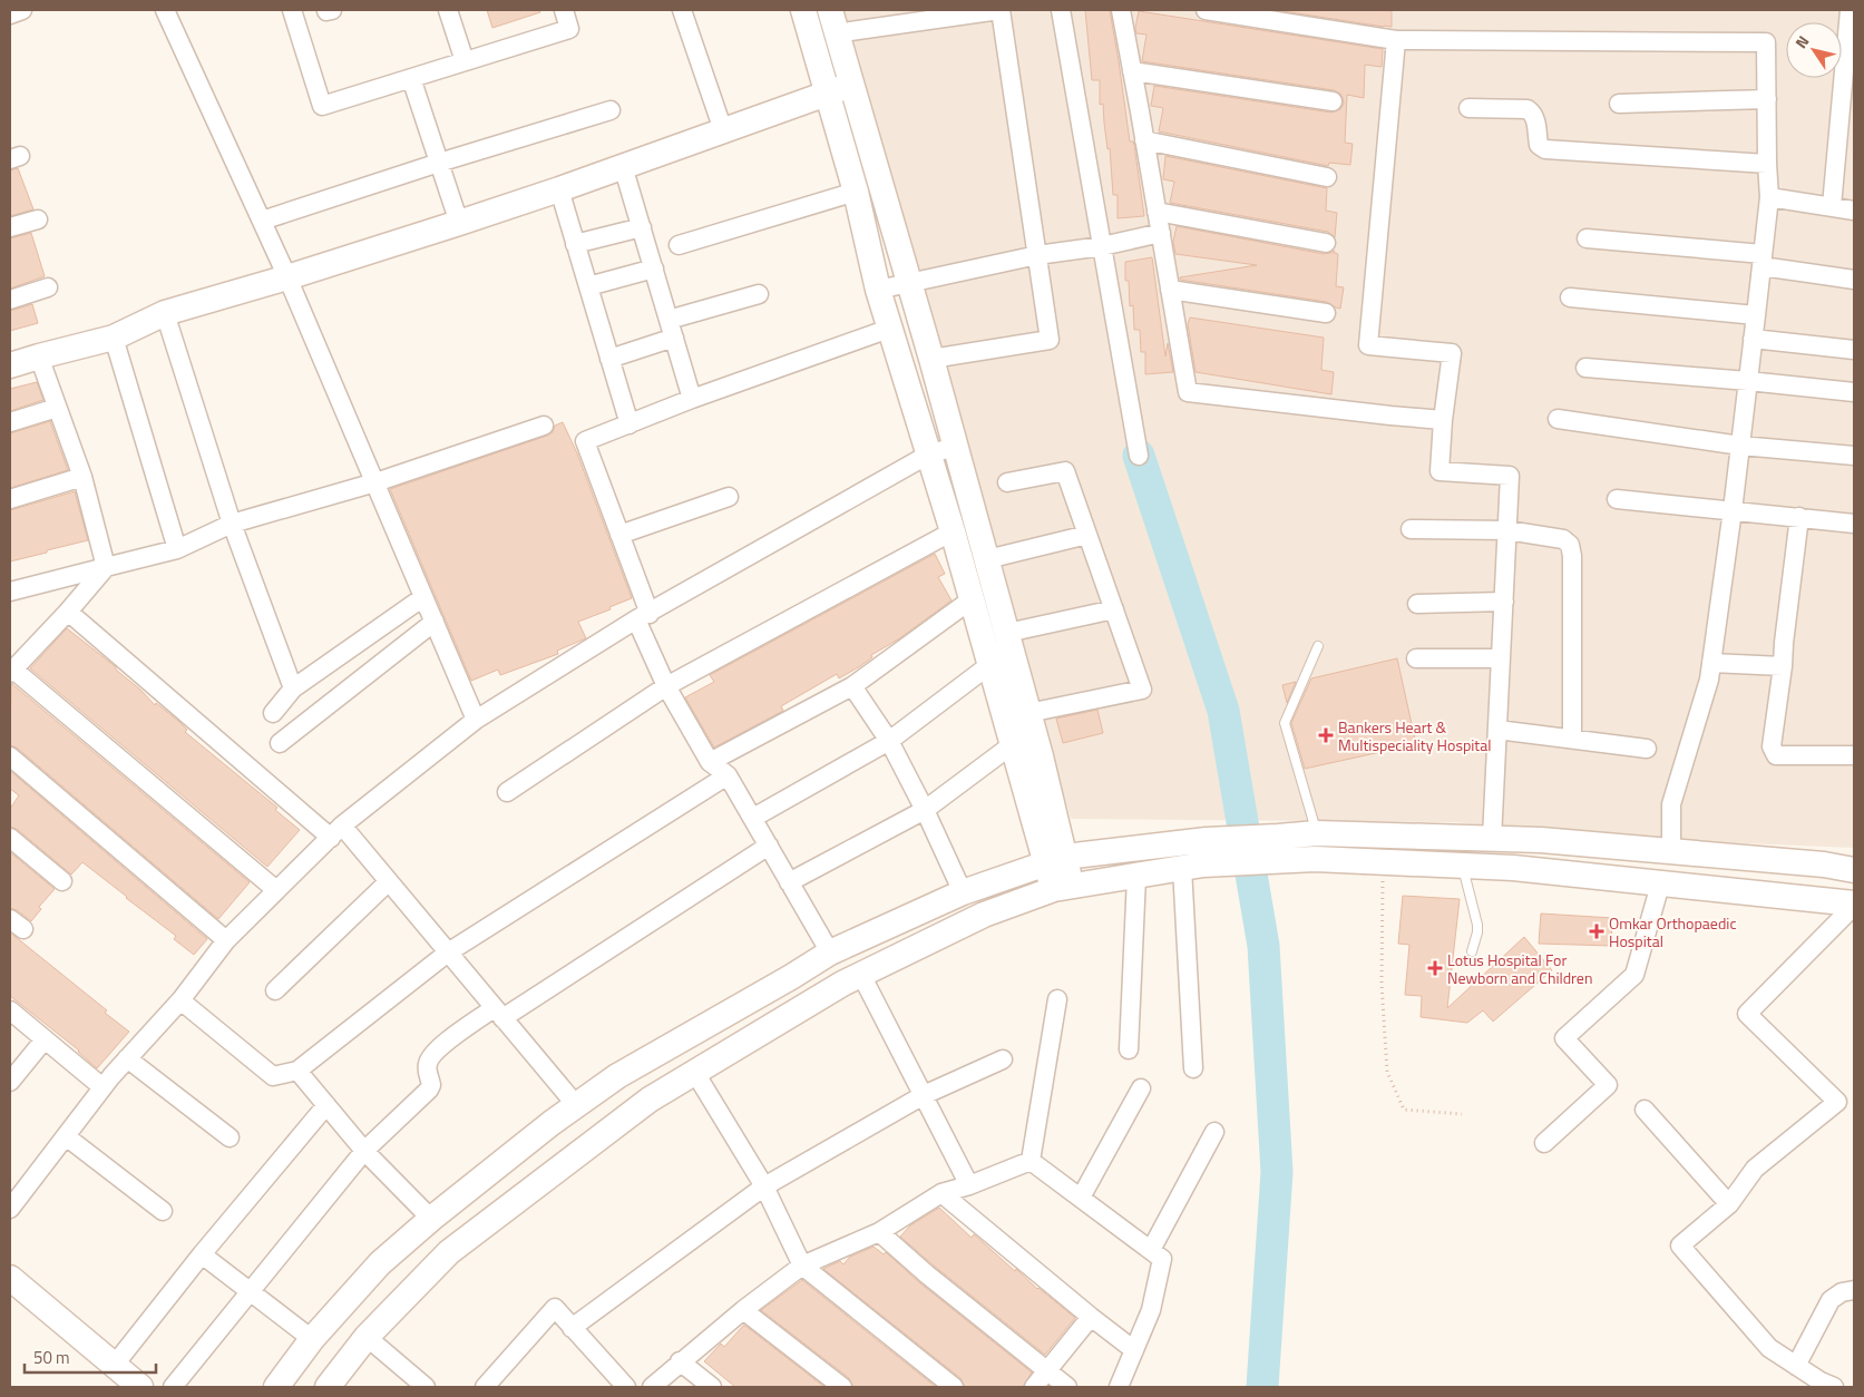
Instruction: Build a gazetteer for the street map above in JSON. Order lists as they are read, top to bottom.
{
  "places": {
    "health": ["Bankers Heart & Multispeciality Hospital", "Omkar Orthopaedic Hospital", "Lotus Hospital For Newborn and Children"]
  },
  "scale_bar": "50 m",
  "north": "top left"
}
